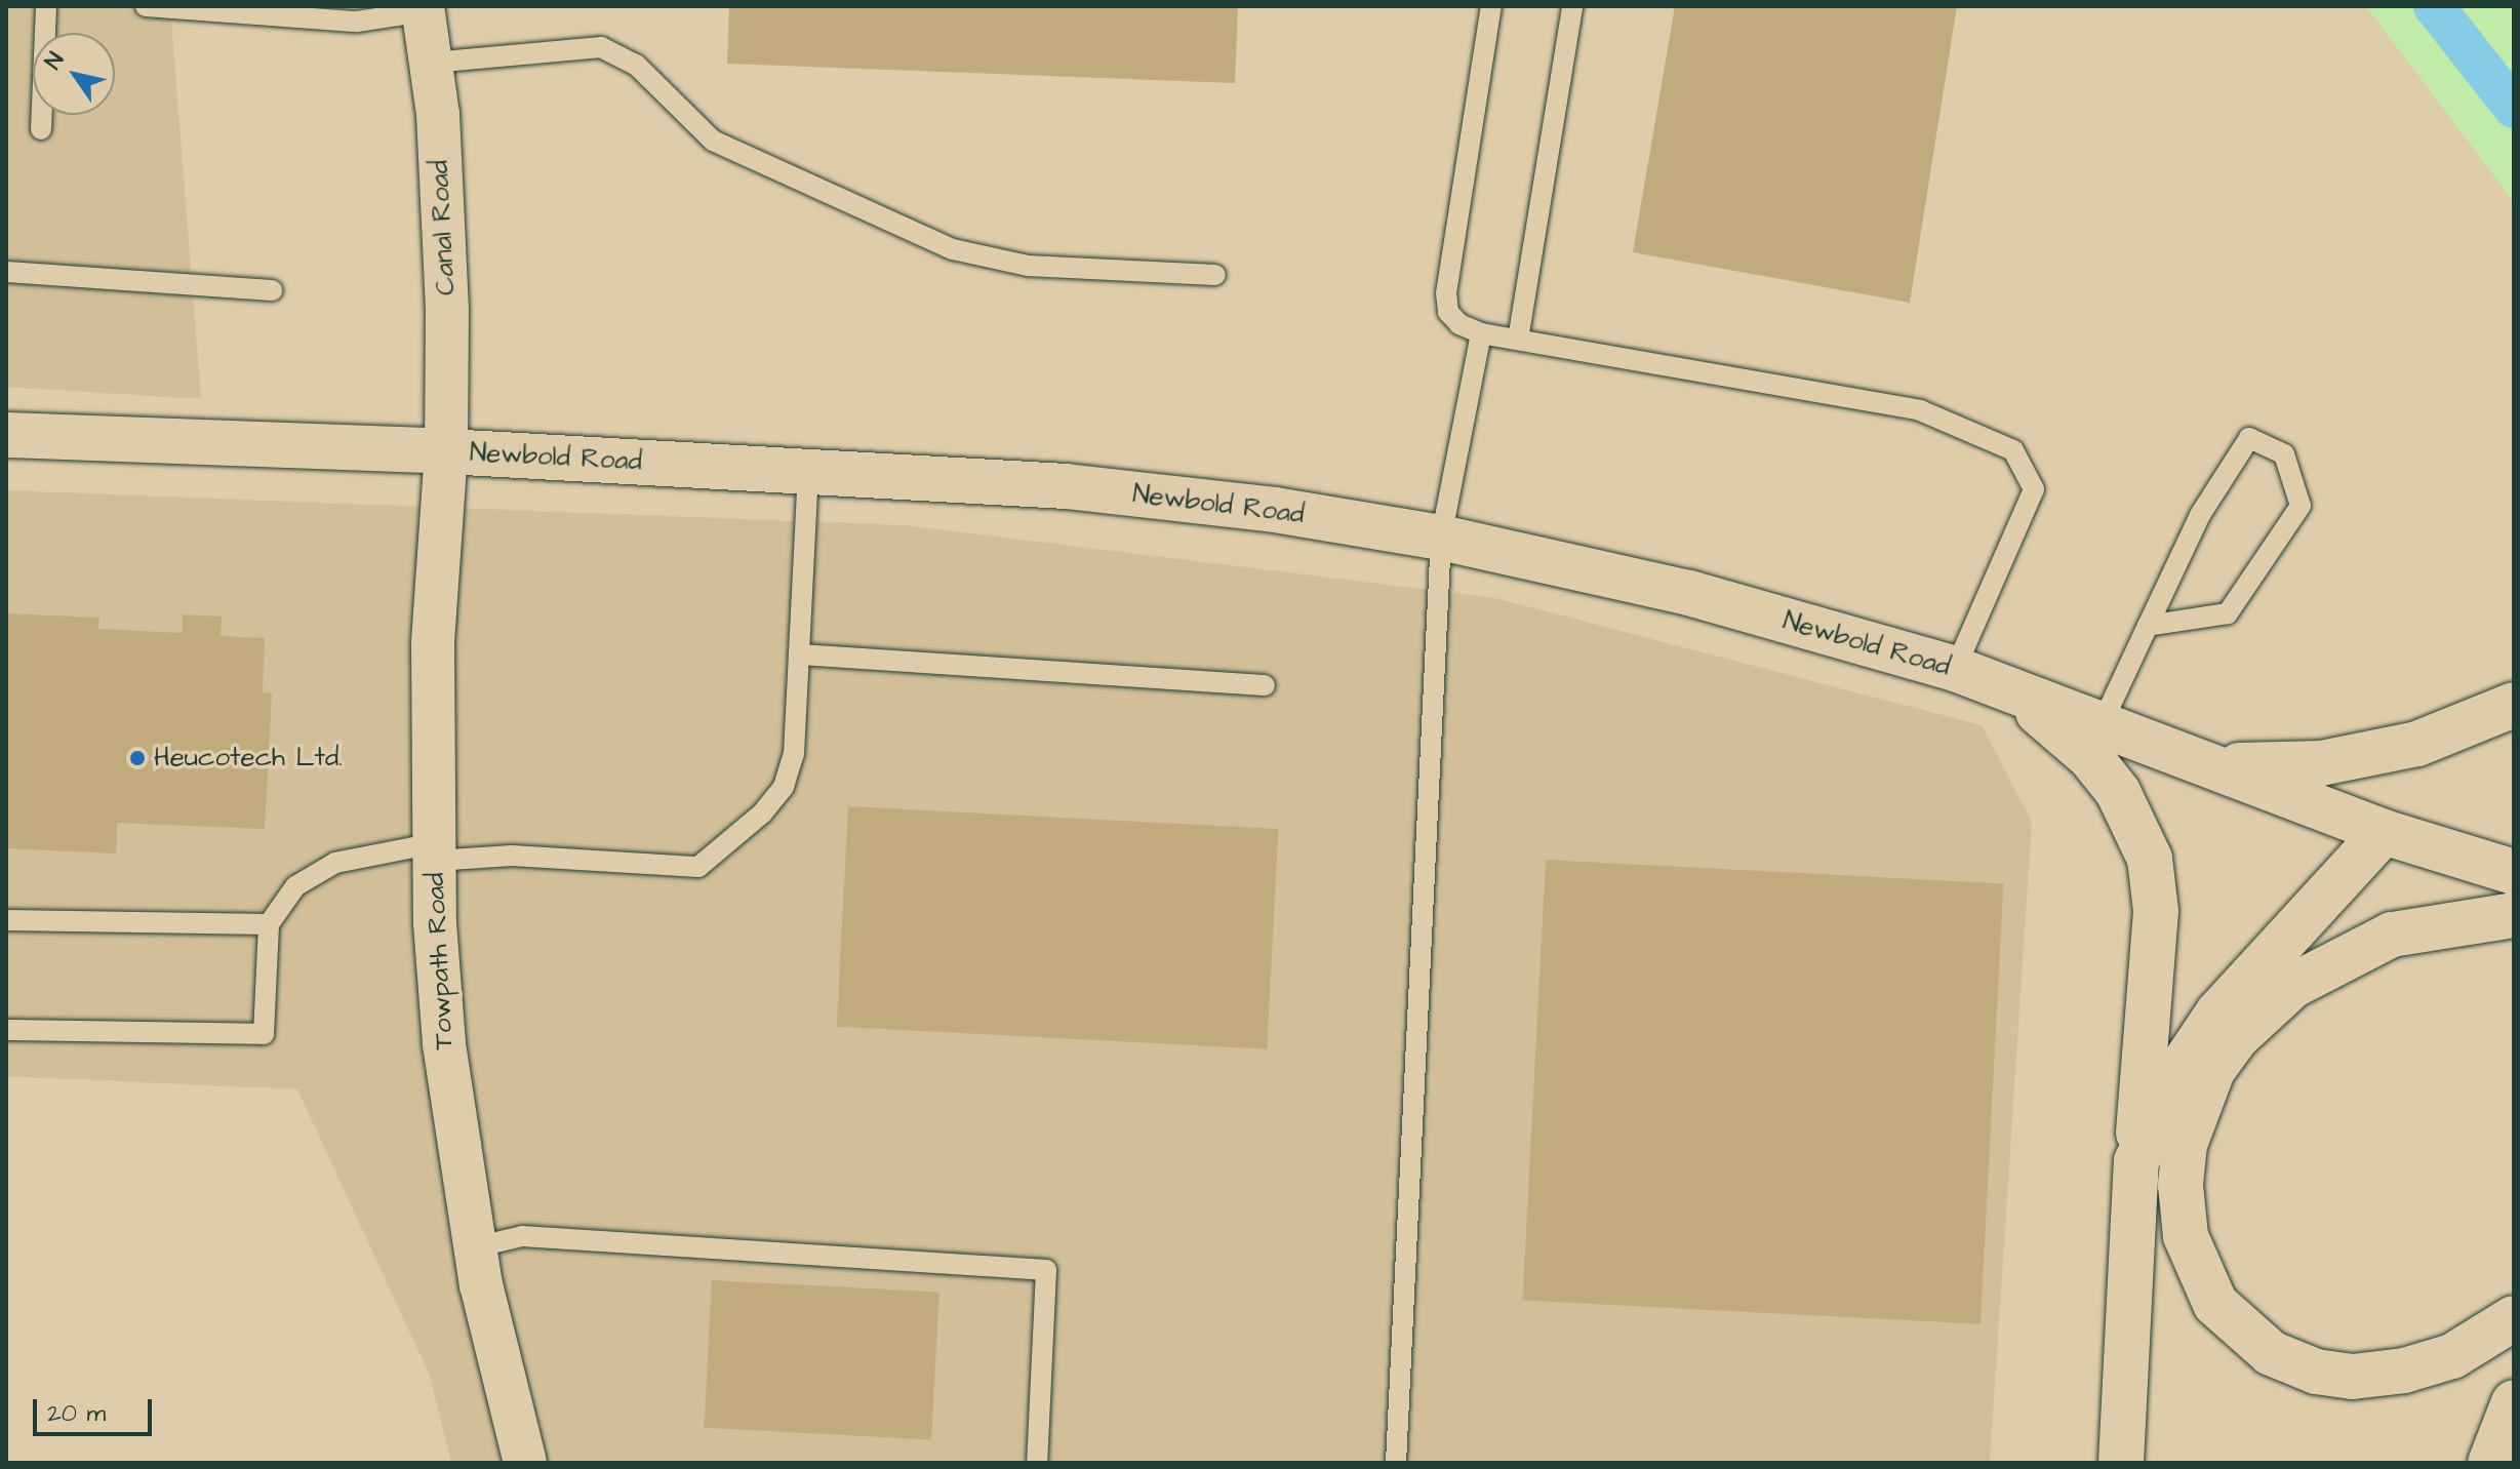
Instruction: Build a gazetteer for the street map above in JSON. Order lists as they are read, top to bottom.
{
  "streets": {
    "main road": ["Newbold Road"],
    "street": ["Canal Road", "Towpath Road"]
  },
  "crossings": [
    ["Canal Road", "Newbold Road"],
    ["Canal Road", "Towpath Road"],
    ["Newbold Road", "Towpath Road"]
  ],
  "places": ["Heucotech Ltd."],
  "scale_bar": "20 m",
  "north": "top left"
}
